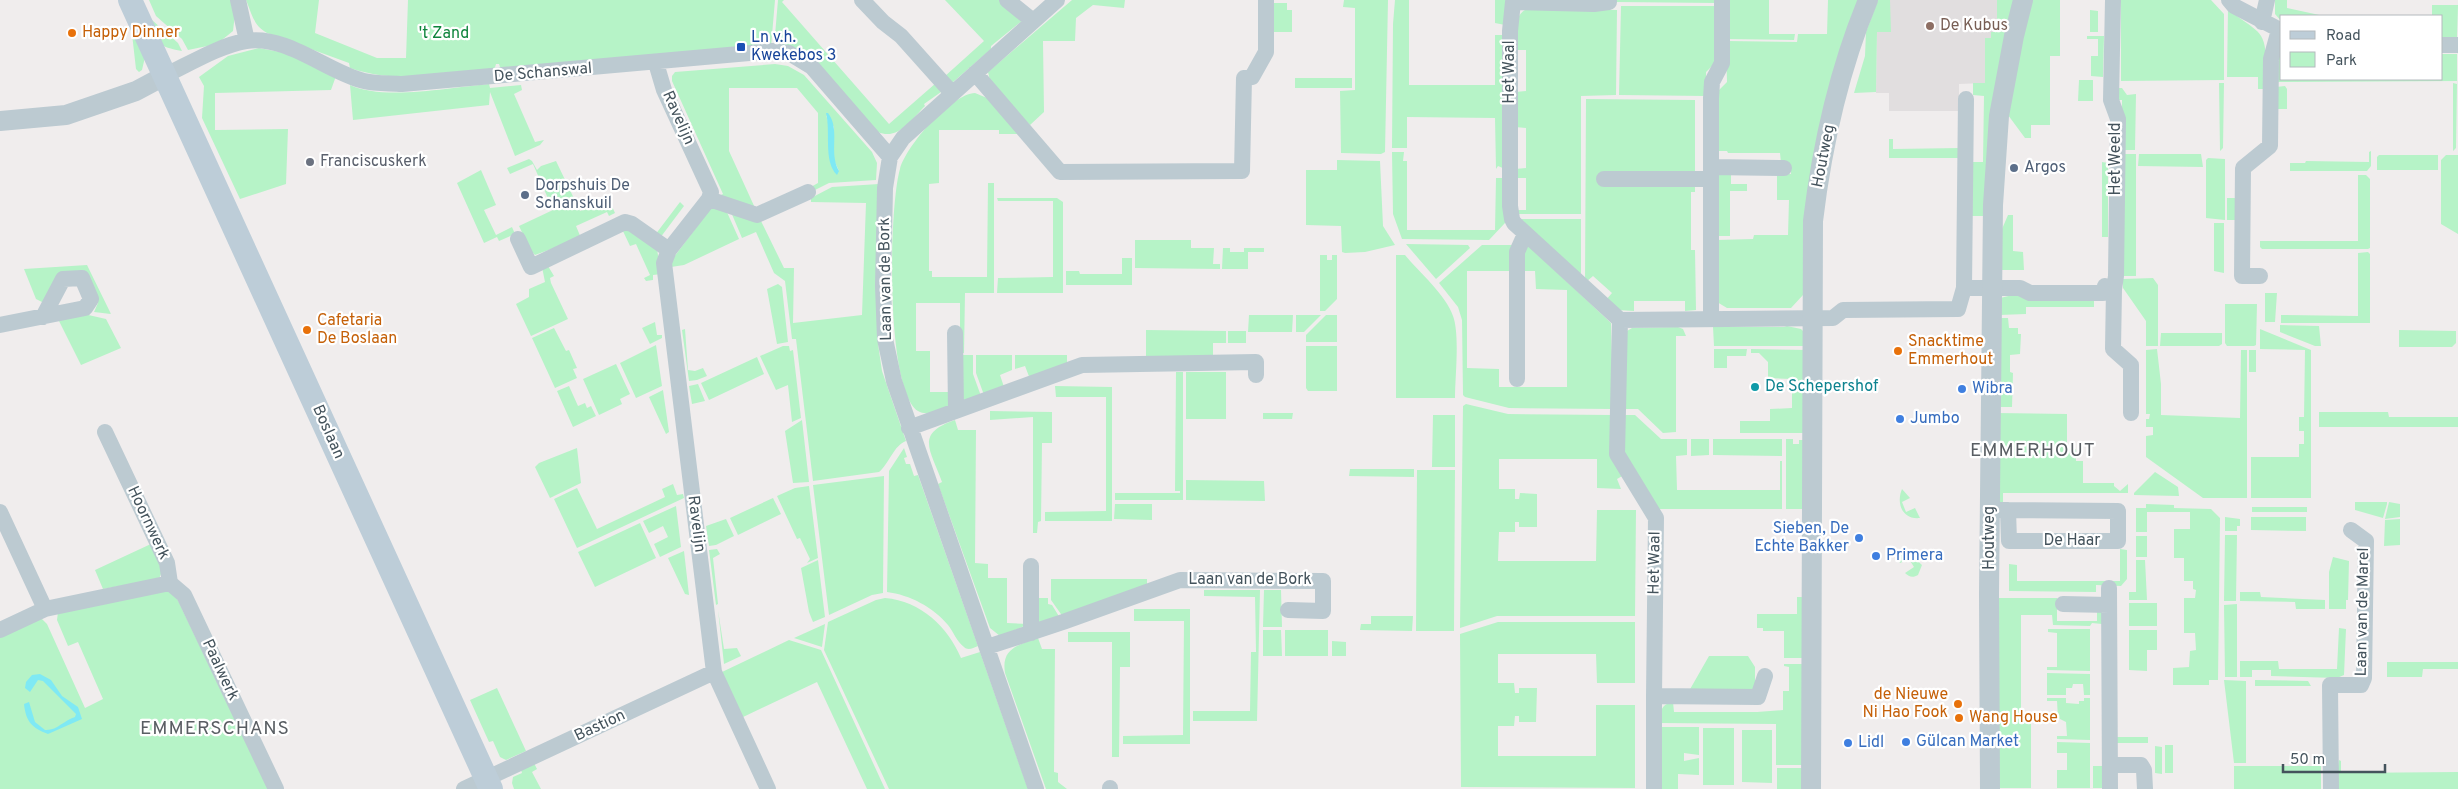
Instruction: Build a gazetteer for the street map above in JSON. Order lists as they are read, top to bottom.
{
  "streets": {
    "main road": ["Boslaan"],
    "street": [
      "Het Waal",
      "De Schanswal",
      "Ravelijn",
      "Houtweg",
      "Het Weeld",
      "Laan van de Bork",
      "Hoornwerk",
      "De Haar",
      "Laan van de Marel",
      "Paalwerk",
      "Bastion"
    ]
  },
  "crossings": [
    ["De Schanswal", "Ravelijn"],
    ["De Schanswal", "Laan van de Bork"],
    ["De Schanswal", "Boslaan"],
    ["Ravelijn", "Bastion"],
    ["Houtweg", "De Haar"],
    ["Boslaan", "Bastion"],
    ["Hoornwerk", "Paalwerk"]
  ],
  "districts": ["EMMERHOUT", "EMMERSCHANS"],
  "parks": ["'t Zand"],
  "places": {
    "other": [
      "De Kubus",
      "Happy Dinner",
      "Franciscuskerk",
      "Argos",
      "Dorpshuis De Schanskuil",
      "Cafetaria De Boslaan",
      "Snacktime Emmerhout",
      "De Schepershof",
      "Wibra",
      "Jumbo",
      "Sieben, De Echte Bakker",
      "Primera",
      "de Nieuwe Ni Hao Fook",
      "Wang House",
      "Gülcan Market",
      "Lidl"
    ],
    "transit": ["Ln v.h. Kwekebos 3"]
  },
  "legend": ["Road", "Park"],
  "scale_bar": "50 m"
}
